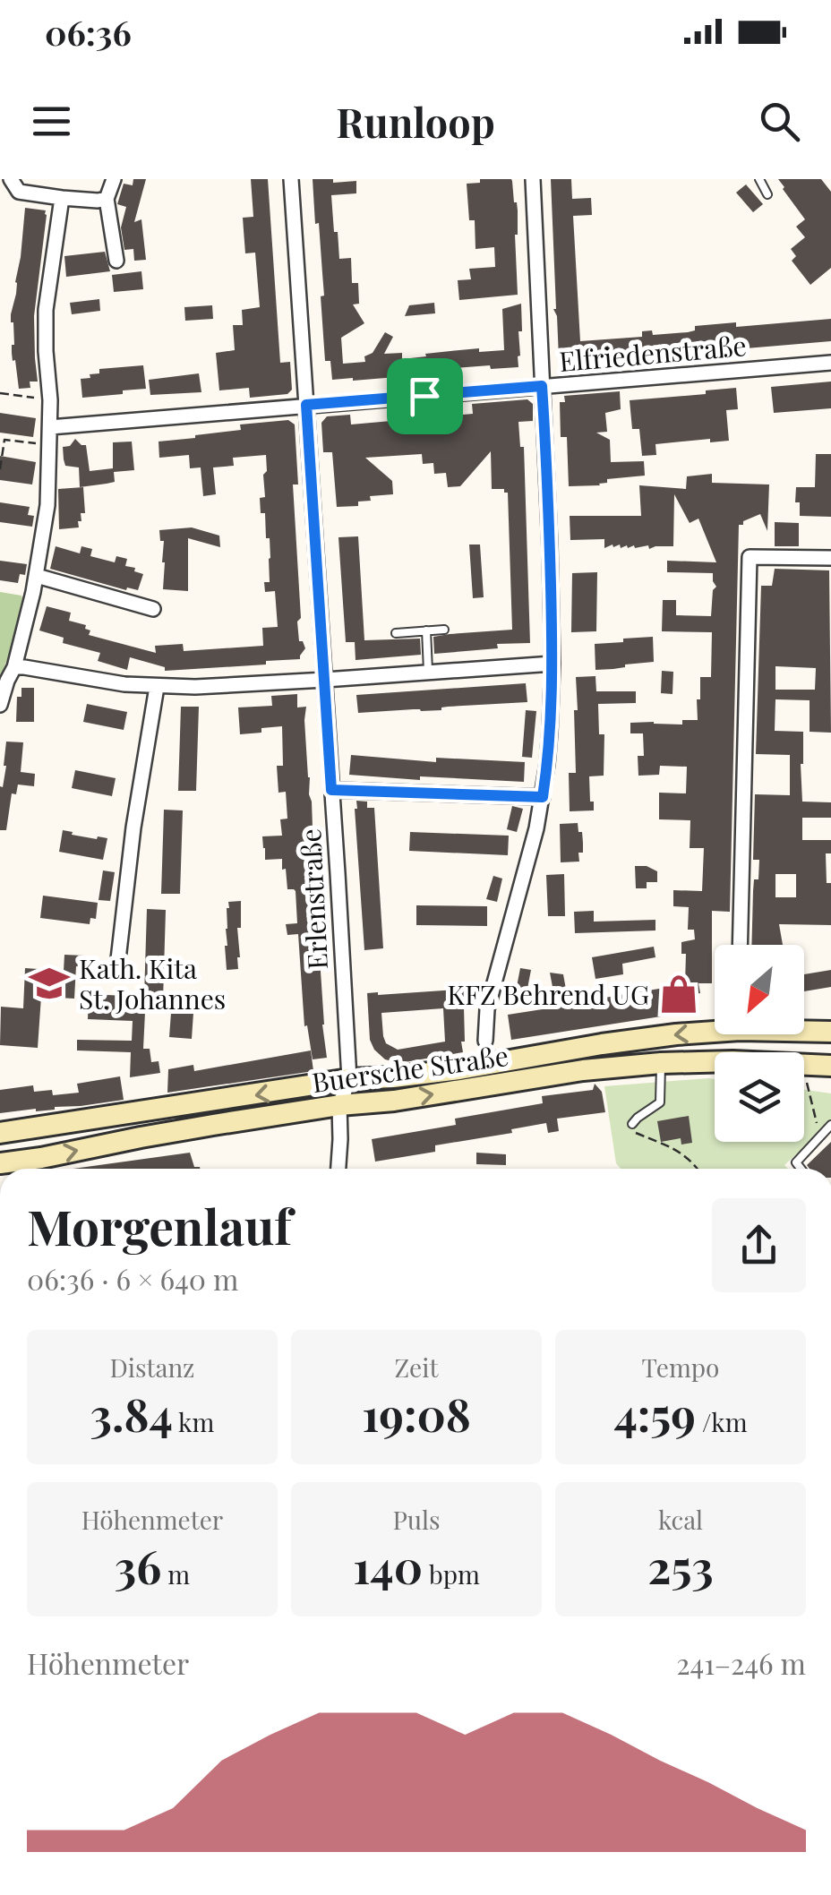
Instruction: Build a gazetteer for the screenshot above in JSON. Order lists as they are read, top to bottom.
{
  "streets": {
    "main road": ["Buersche Straße"],
    "street": ["Elfriedenstraße", "Erlenstraße"]
  },
  "crossings": [
    ["Elfriedenstraße", "Erlenstraße"],
    ["Erlenstraße", "Buersche Straße"]
  ],
  "places": {
    "school or university": ["Kath. Kita St. Johannes"],
    "shop": ["KFZ Behrend UG"]
  },
  "north": "bottom left",
  "page": {
    "status": "06:36",
    "header": "Runloop",
    "heading": ["Morgenlauf", "06:36 · 6 × 640 m"],
    "stats": [
      ["Distanz", "3.84 km"],
      ["Zeit", "19:08"],
      ["Tempo", "4:59 /km"],
      ["Höhenmeter", "36 m"],
      ["Puls", "140 bpm"],
      ["kcal", "253"]
    ],
    "chart": ["Höhenmeter", "241–246 m"]
  }
}
